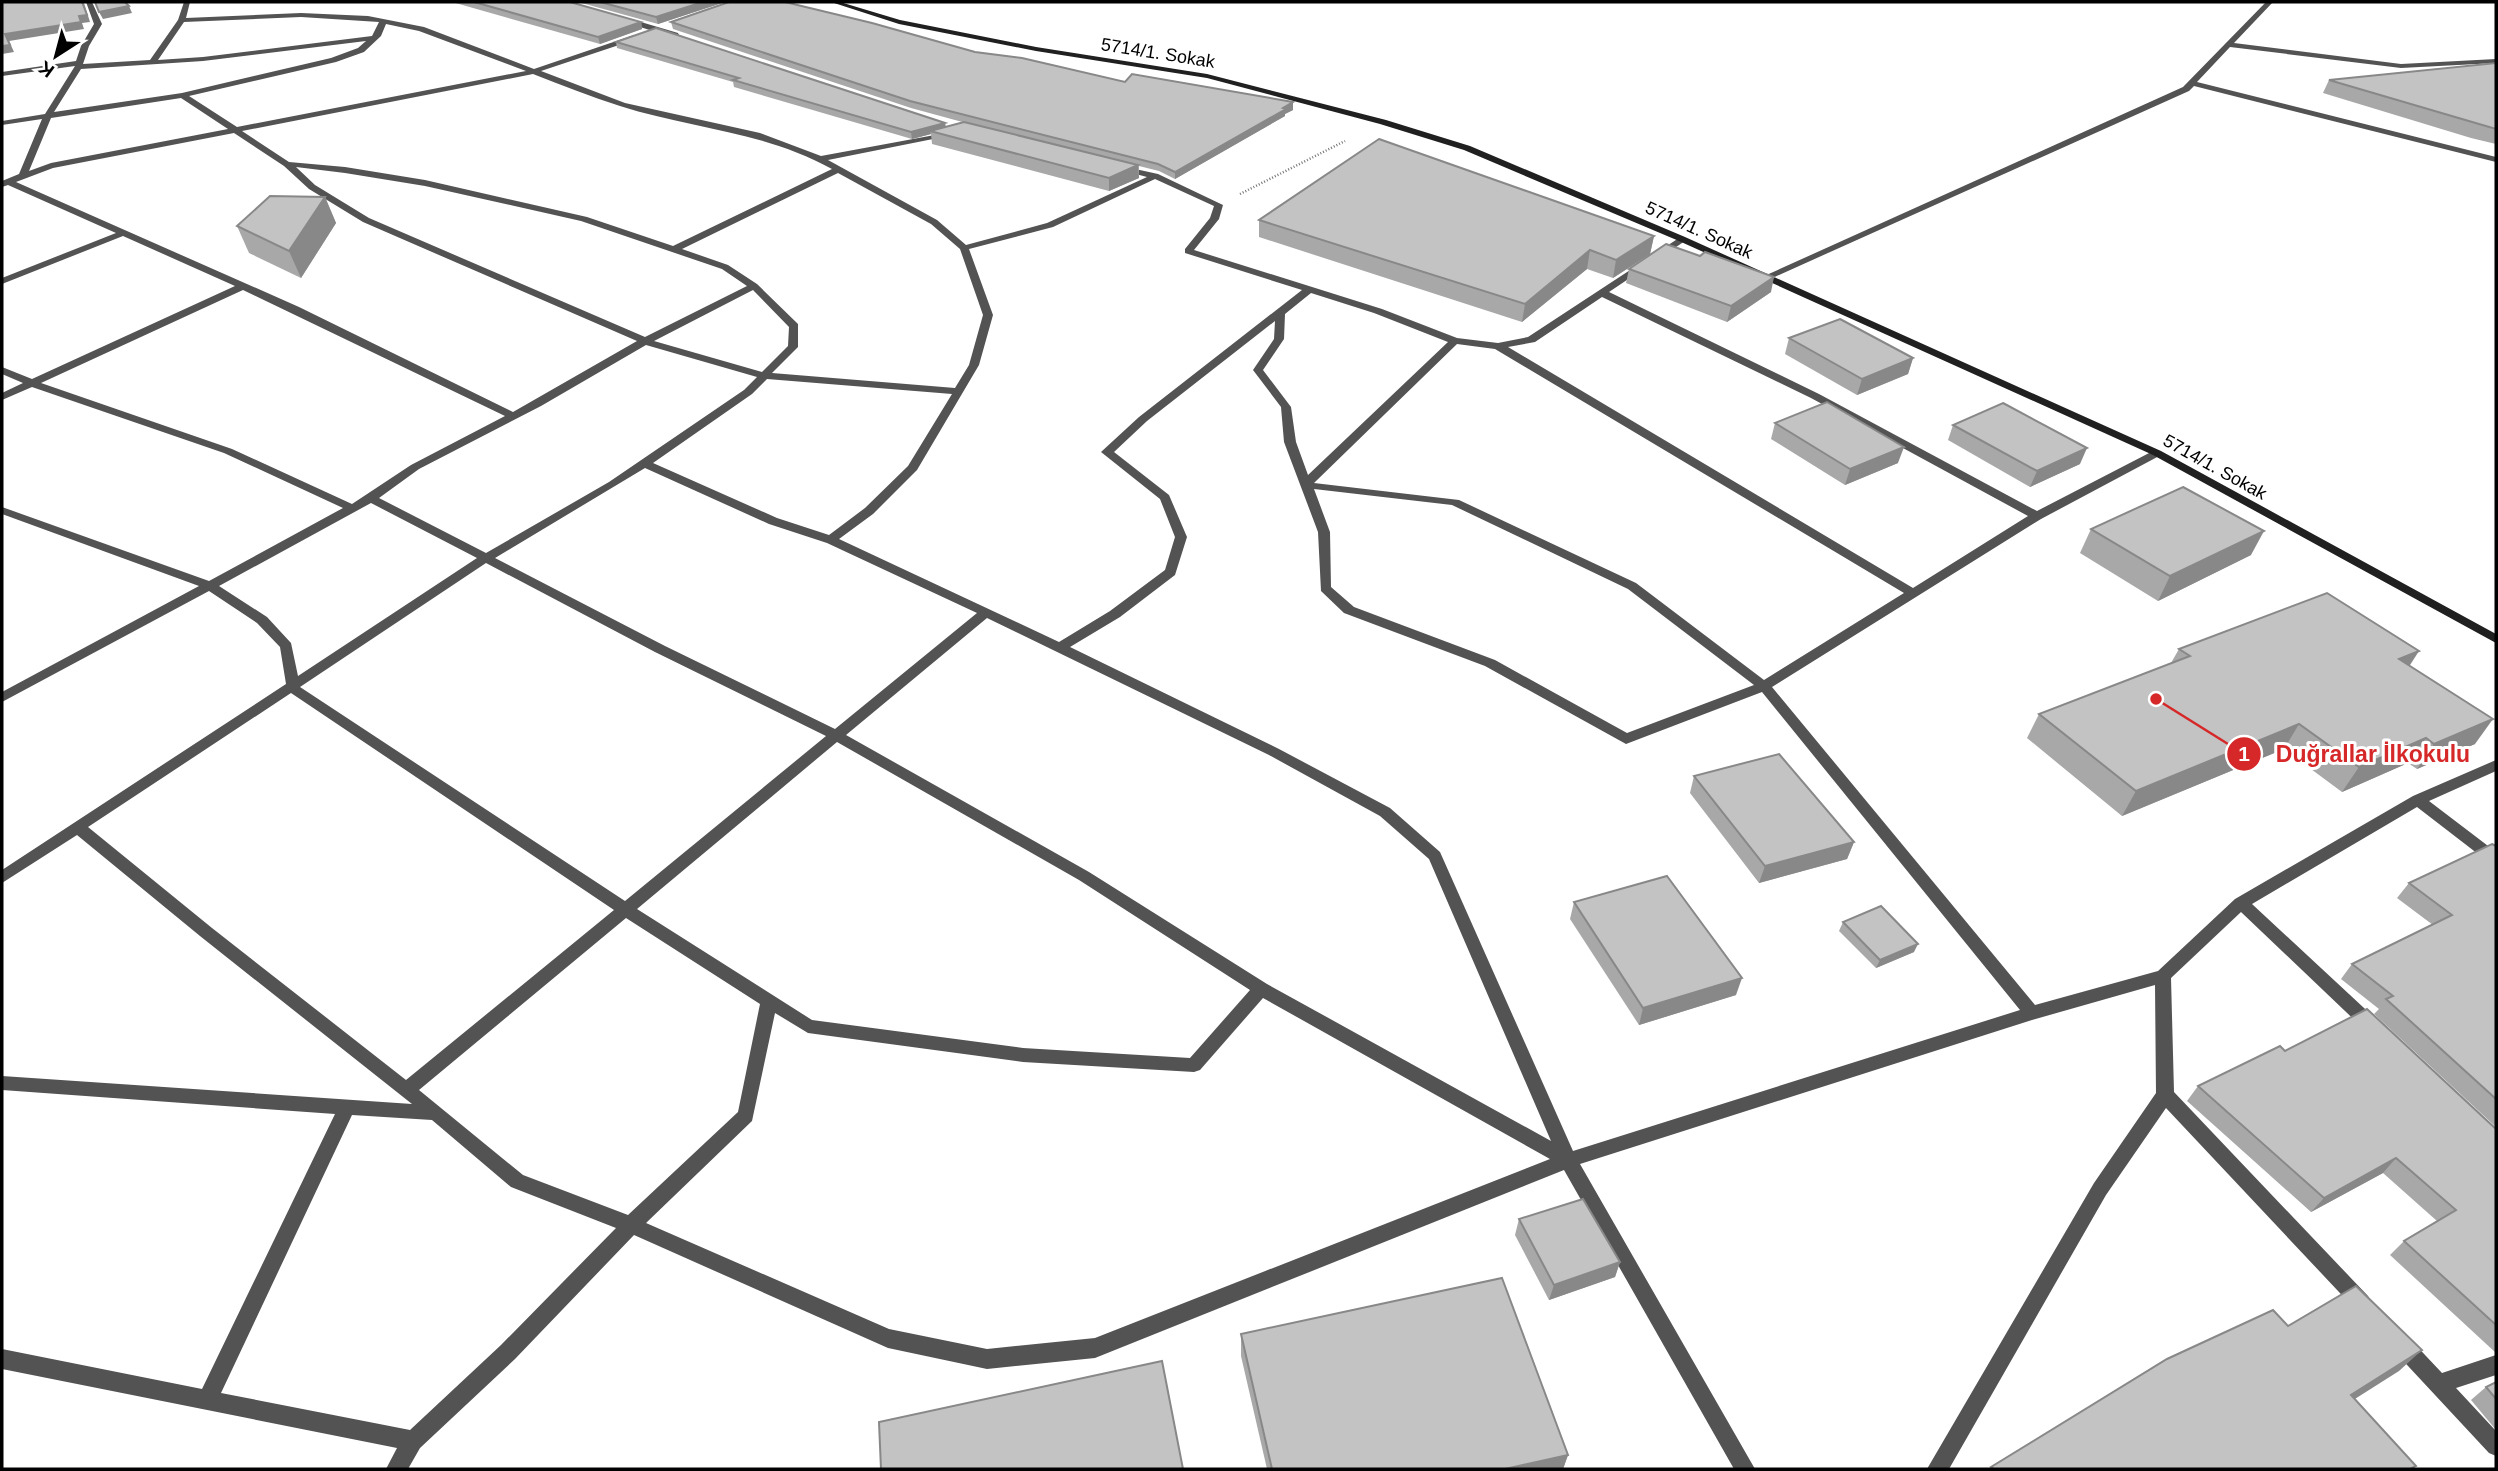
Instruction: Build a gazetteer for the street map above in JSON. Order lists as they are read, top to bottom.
{
  "streets": {
    "main road": ["5714/1. Sokak"]
  },
  "places": ["Duğrallar İlkokulu"],
  "north": "bottom left"
}
